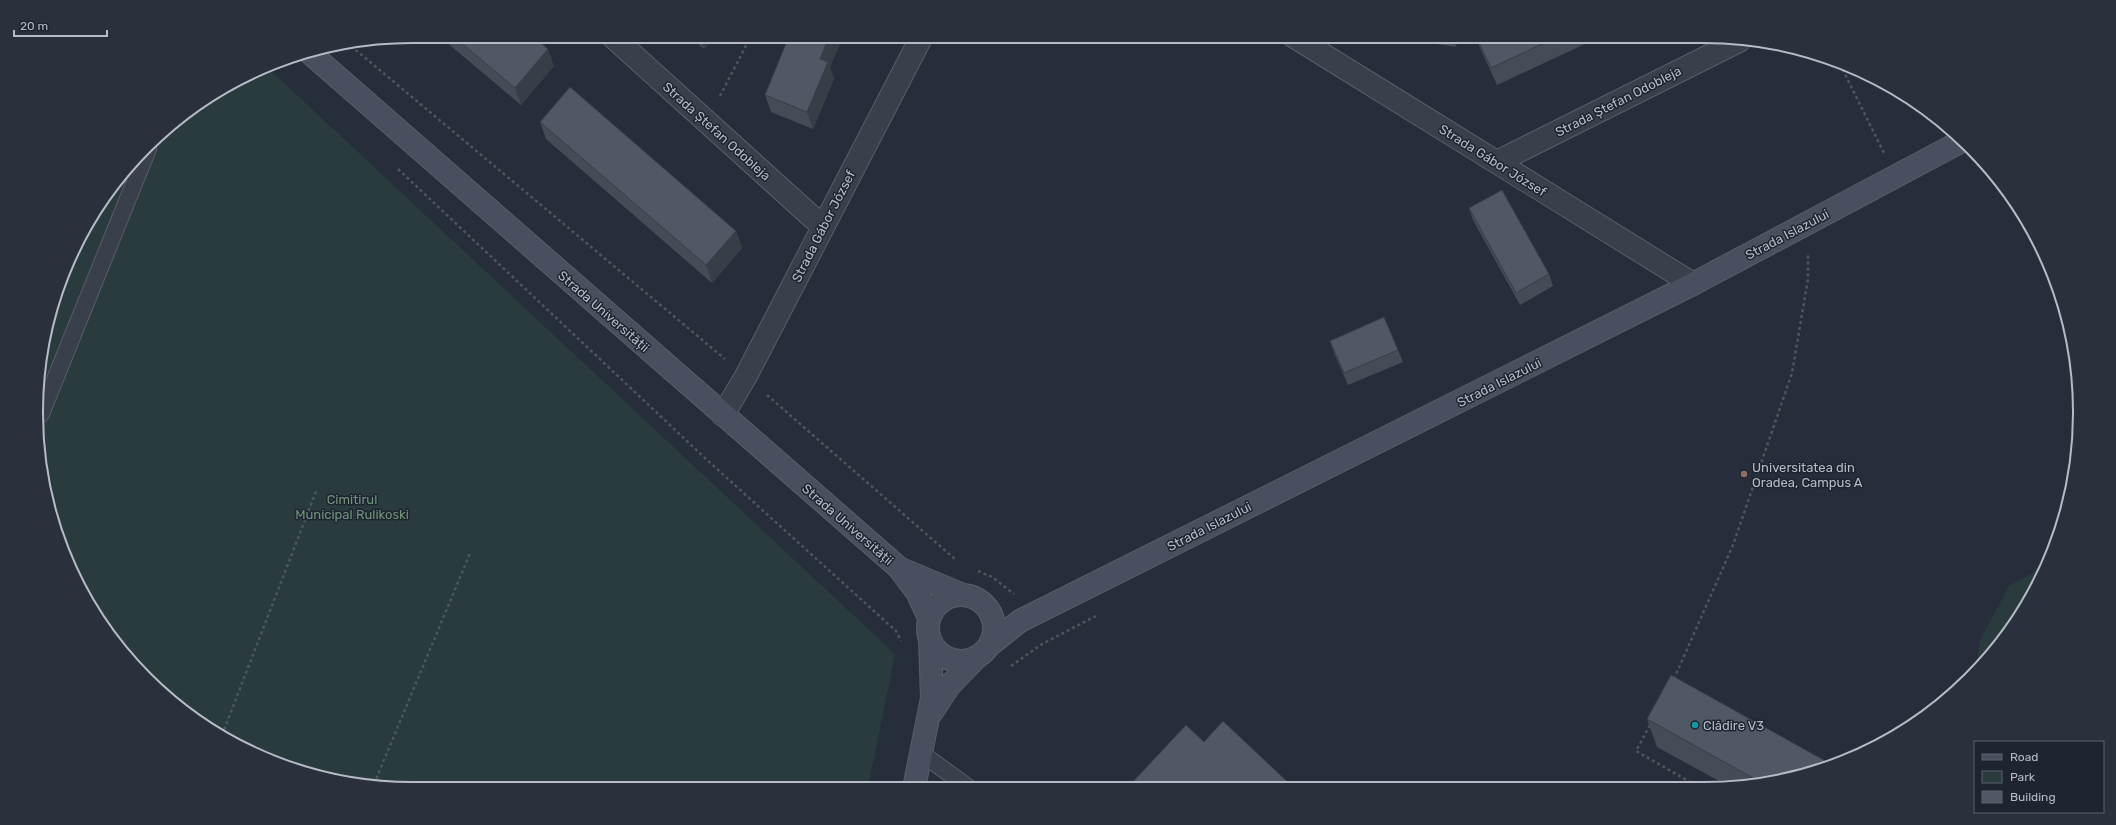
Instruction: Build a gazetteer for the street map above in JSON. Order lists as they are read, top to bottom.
{
  "streets": {
    "main road": ["Strada Islazului", "Strada Universității"],
    "street": ["Strada Ștefan Odobleja", "Strada Gábor József"]
  },
  "crossings": [
    ["Strada Ștefan Odobleja", "Strada Gábor József"],
    ["Strada Gábor József", "Strada Islazului"],
    ["Strada Gábor József", "Strada Universității"],
    ["Strada Islazului", "Strada Universității"]
  ],
  "parks": ["Cimitirul Municipal Rulikoski"],
  "places": ["Universitatea din Oradea, Campus A", "Clădire V3"],
  "legend": ["Road", "Park", "Building"],
  "scale_bar": "20 m"
}
